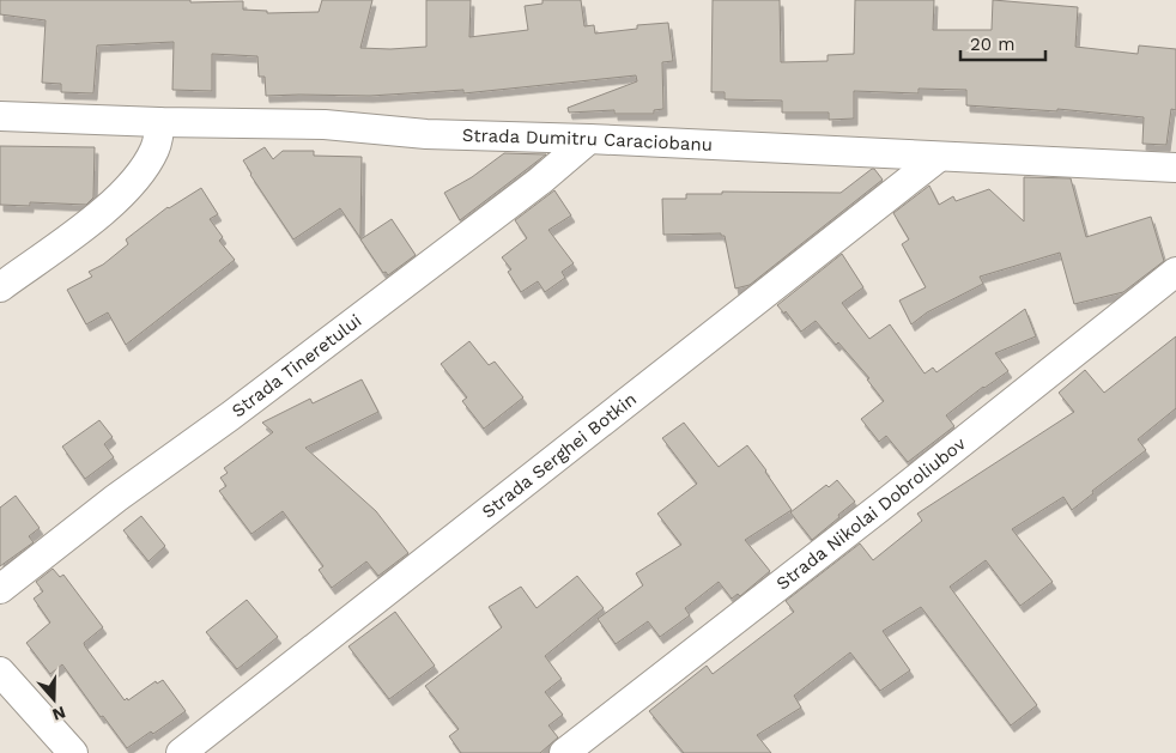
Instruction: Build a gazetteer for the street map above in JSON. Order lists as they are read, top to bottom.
{
  "streets": {
    "street": [
      "Strada Dumitru Caraciobanu",
      "Strada Tineretului",
      "Strada Serghei Botkin",
      "Strada Nikolai Dobroliubov"
    ]
  },
  "crossings": [
    ["Strada Dumitru Caraciobanu", "Strada Tineretului"],
    ["Strada Dumitru Caraciobanu", "Strada Serghei Botkin"]
  ],
  "scale_bar": "20 m",
  "north": "bottom"
}
